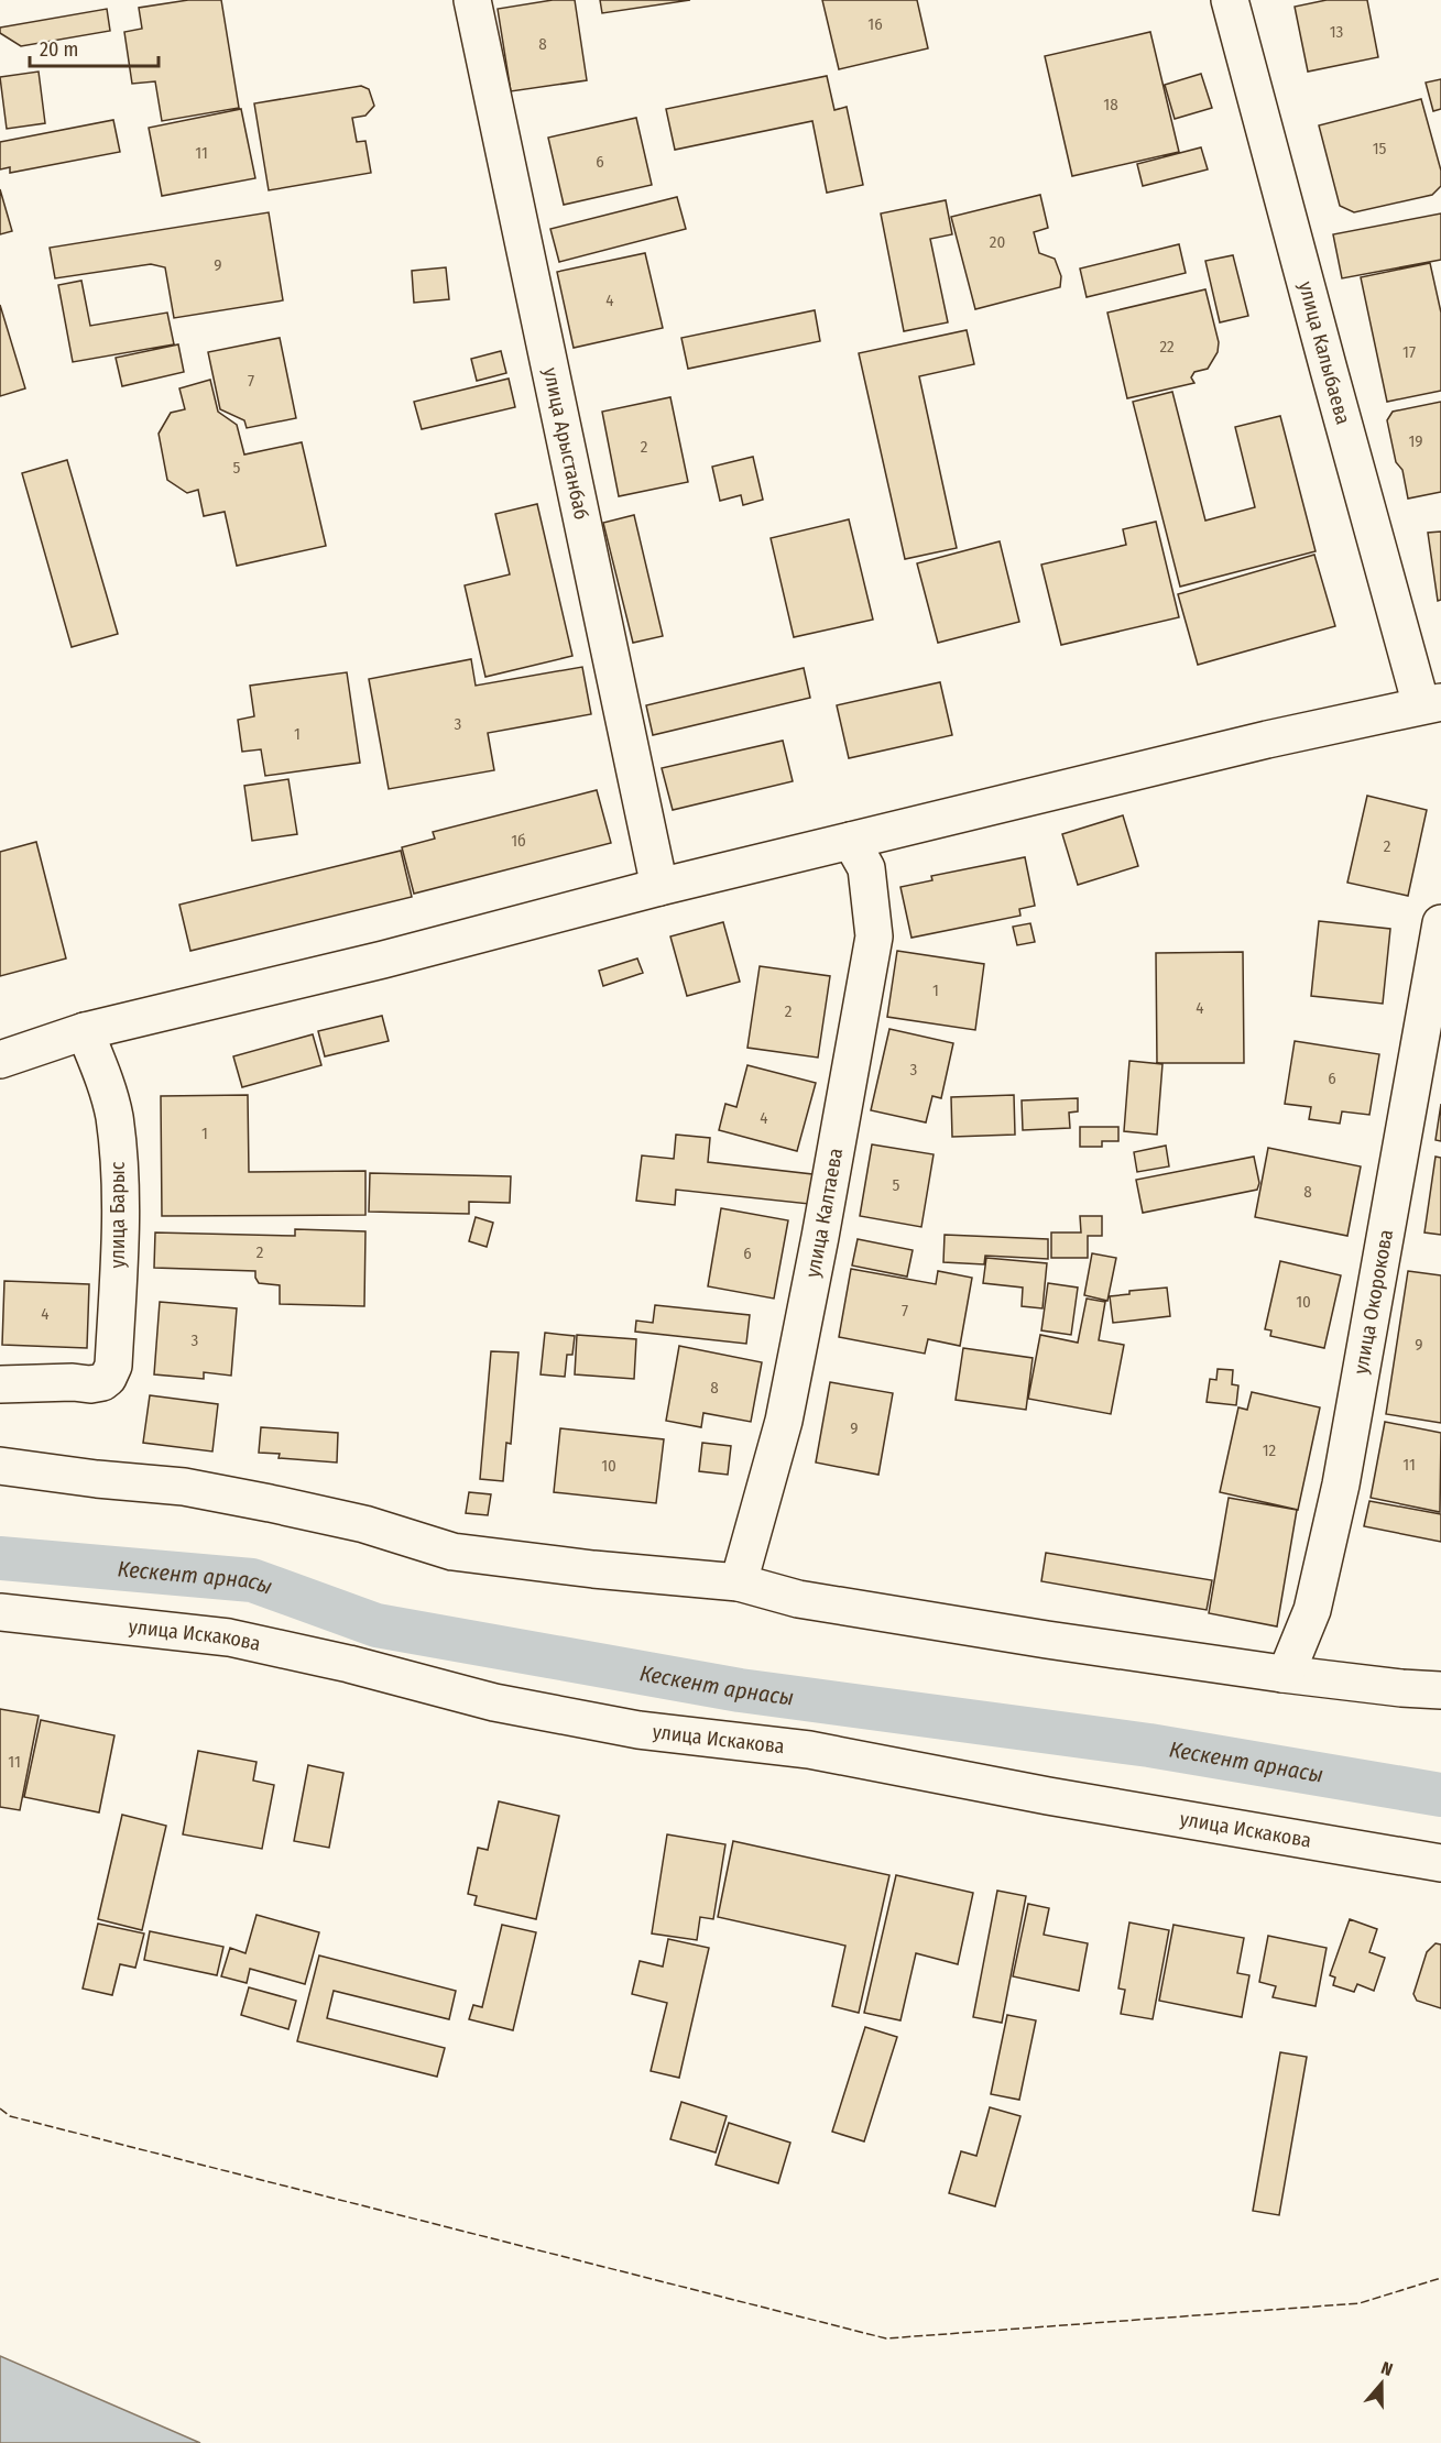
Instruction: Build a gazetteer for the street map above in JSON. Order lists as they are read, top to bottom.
{
  "streets": {
    "street": [
      "улица Калыбаева",
      "улица Арыстанбаб",
      "улица Калтаева",
      "улица Барыс",
      "улица Окорокова",
      "улица Искакова"
    ]
  },
  "water": ["Кескент арнасы"],
  "house_numbers": [
    "16",
    "13",
    "8",
    "18",
    "15",
    "11",
    "6",
    "20",
    "9",
    "4",
    "22",
    "17",
    "7",
    "19",
    "2",
    "5",
    "3",
    "1",
    "1б",
    "2",
    "1",
    "4",
    "2",
    "3",
    "6",
    "4",
    "1",
    "5",
    "8",
    "2",
    "6",
    "10",
    "7",
    "4",
    "3",
    "9",
    "8",
    "9",
    "12",
    "11",
    "10",
    "11"
  ],
  "scale_bar": "20 m",
  "north": "top"
}
